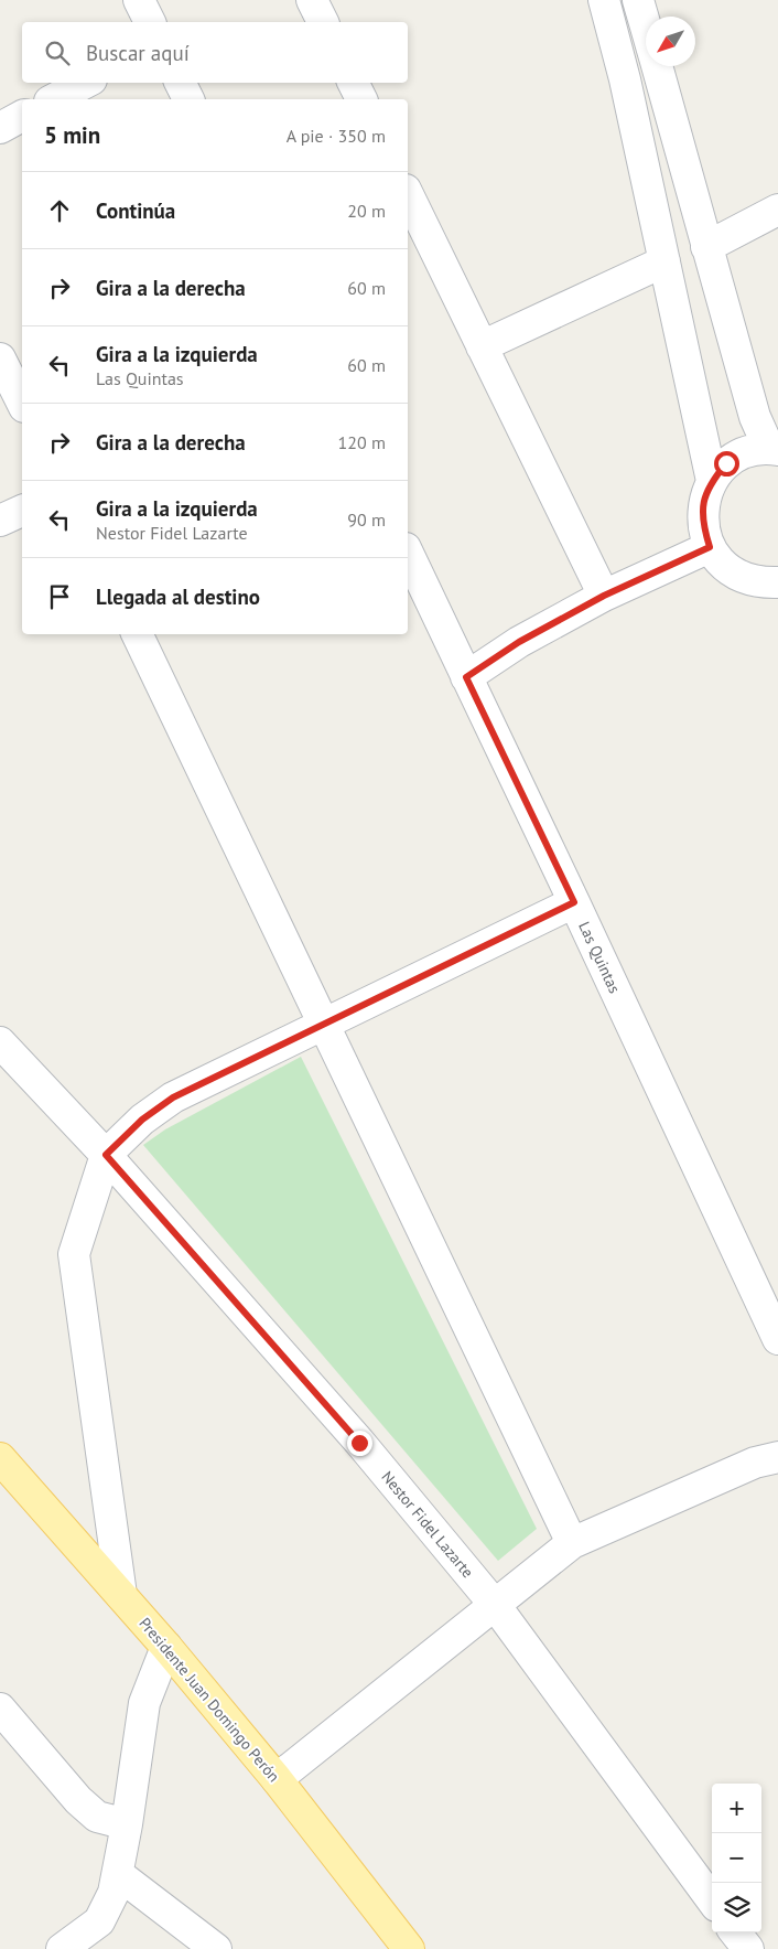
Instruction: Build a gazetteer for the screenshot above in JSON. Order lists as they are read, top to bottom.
{
  "streets": {
    "main road": ["Presidente Juan Domingo Perón"],
    "street": ["Las Quintas", "Nestor Fidel Lazarte"]
  },
  "north": "bottom left",
  "page": {
    "search": "Buscar aquí",
    "heading": ["5 min", "A pie · 350 m"],
    "list": [
      ["Continúa", "20 m"],
      ["Gira a la derecha", "60 m"],
      ["Gira a la izquierda", "Las Quintas", "60 m"],
      ["Gira a la derecha", "120 m"],
      ["Gira a la izquierda", "Nestor Fidel Lazarte", "90 m"],
      "Llegada al destino"
    ],
    "map_buttons": ["+", "−"]
  }
}
